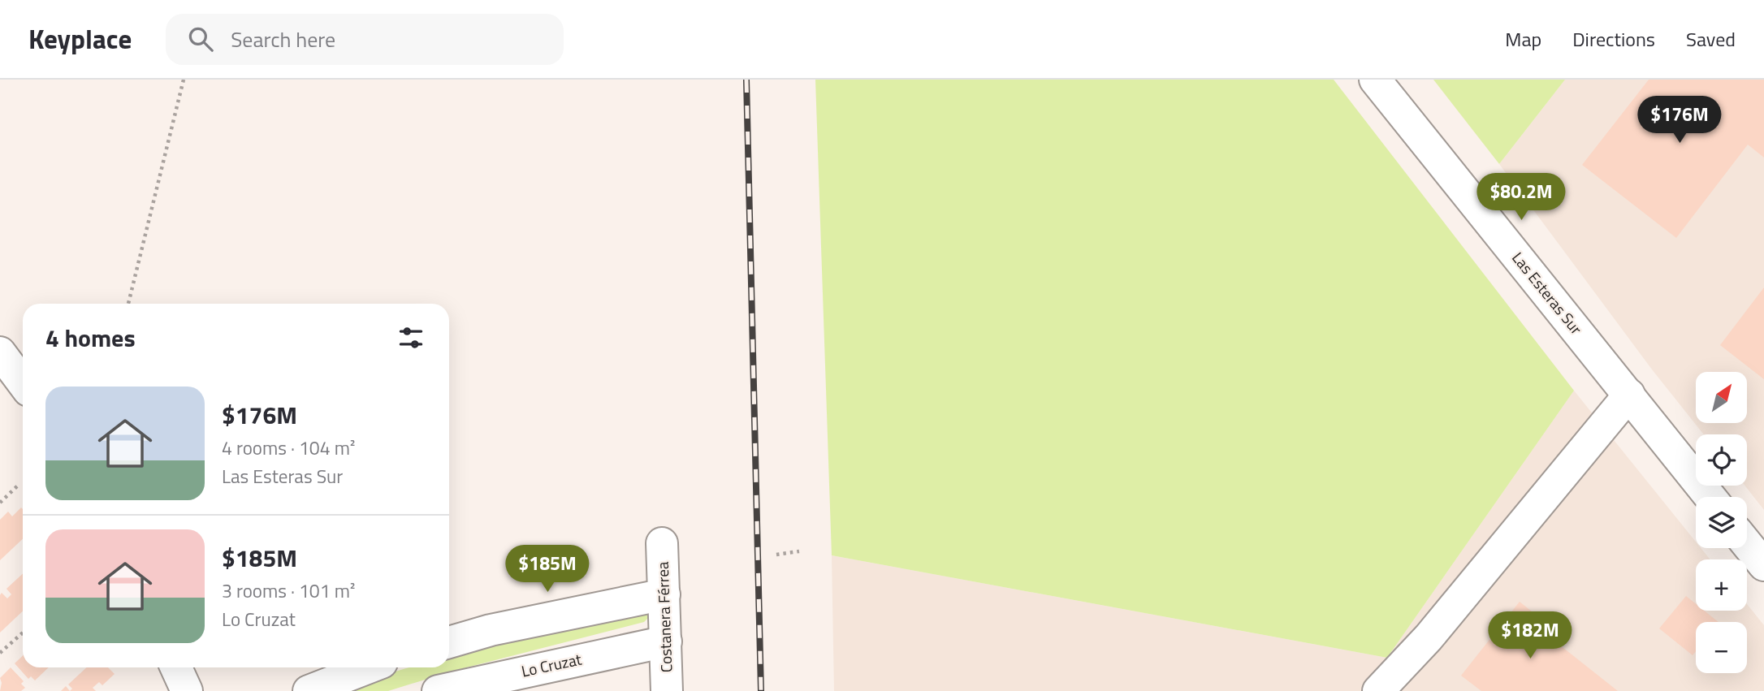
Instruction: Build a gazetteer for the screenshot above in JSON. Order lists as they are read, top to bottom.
{
  "streets": {
    "street": ["Las Esteras Sur", "Costanera Férrea", "Lo Cruzat"]
  },
  "crossings": [
    ["Costanera Férrea", "Lo Cruzat"]
  ],
  "north": "top right",
  "page": {
    "header": "Keyplace",
    "search": "Search here",
    "nav": ["Map", "Directions", "Saved"],
    "price": [
      "$176M",
      "$80.2M",
      "$185M",
      "$182M"
    ],
    "heading": "4 homes",
    "map_buttons": ["+", "−"],
    "list": [
      {
        "name": "$176M",
        "note": "4 rooms · 104 m² · Las Esteras Sur"
      },
      {
        "name": "$185M",
        "note": "3 rooms · 101 m² · Lo Cruzat"
      }
    ]
  }
}
